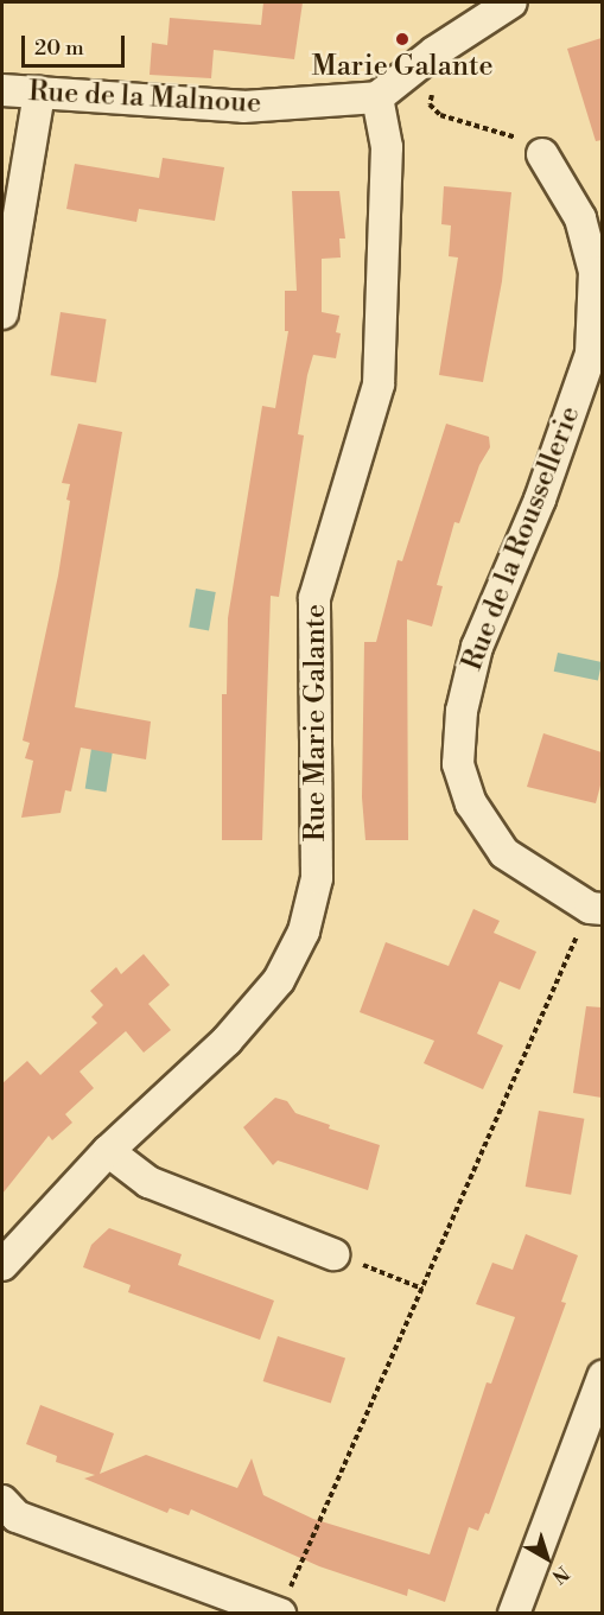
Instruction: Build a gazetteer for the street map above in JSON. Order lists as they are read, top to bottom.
{
  "streets": {
    "street": ["Rue de la Malnoue", "Rue de la Roussellerie", "Rue Marie Galante"]
  },
  "crossings": [
    ["Rue de la Malnoue", "Rue Marie Galante"]
  ],
  "places": ["Marie Galante"],
  "scale_bar": "20 m",
  "north": "bottom right"
}
